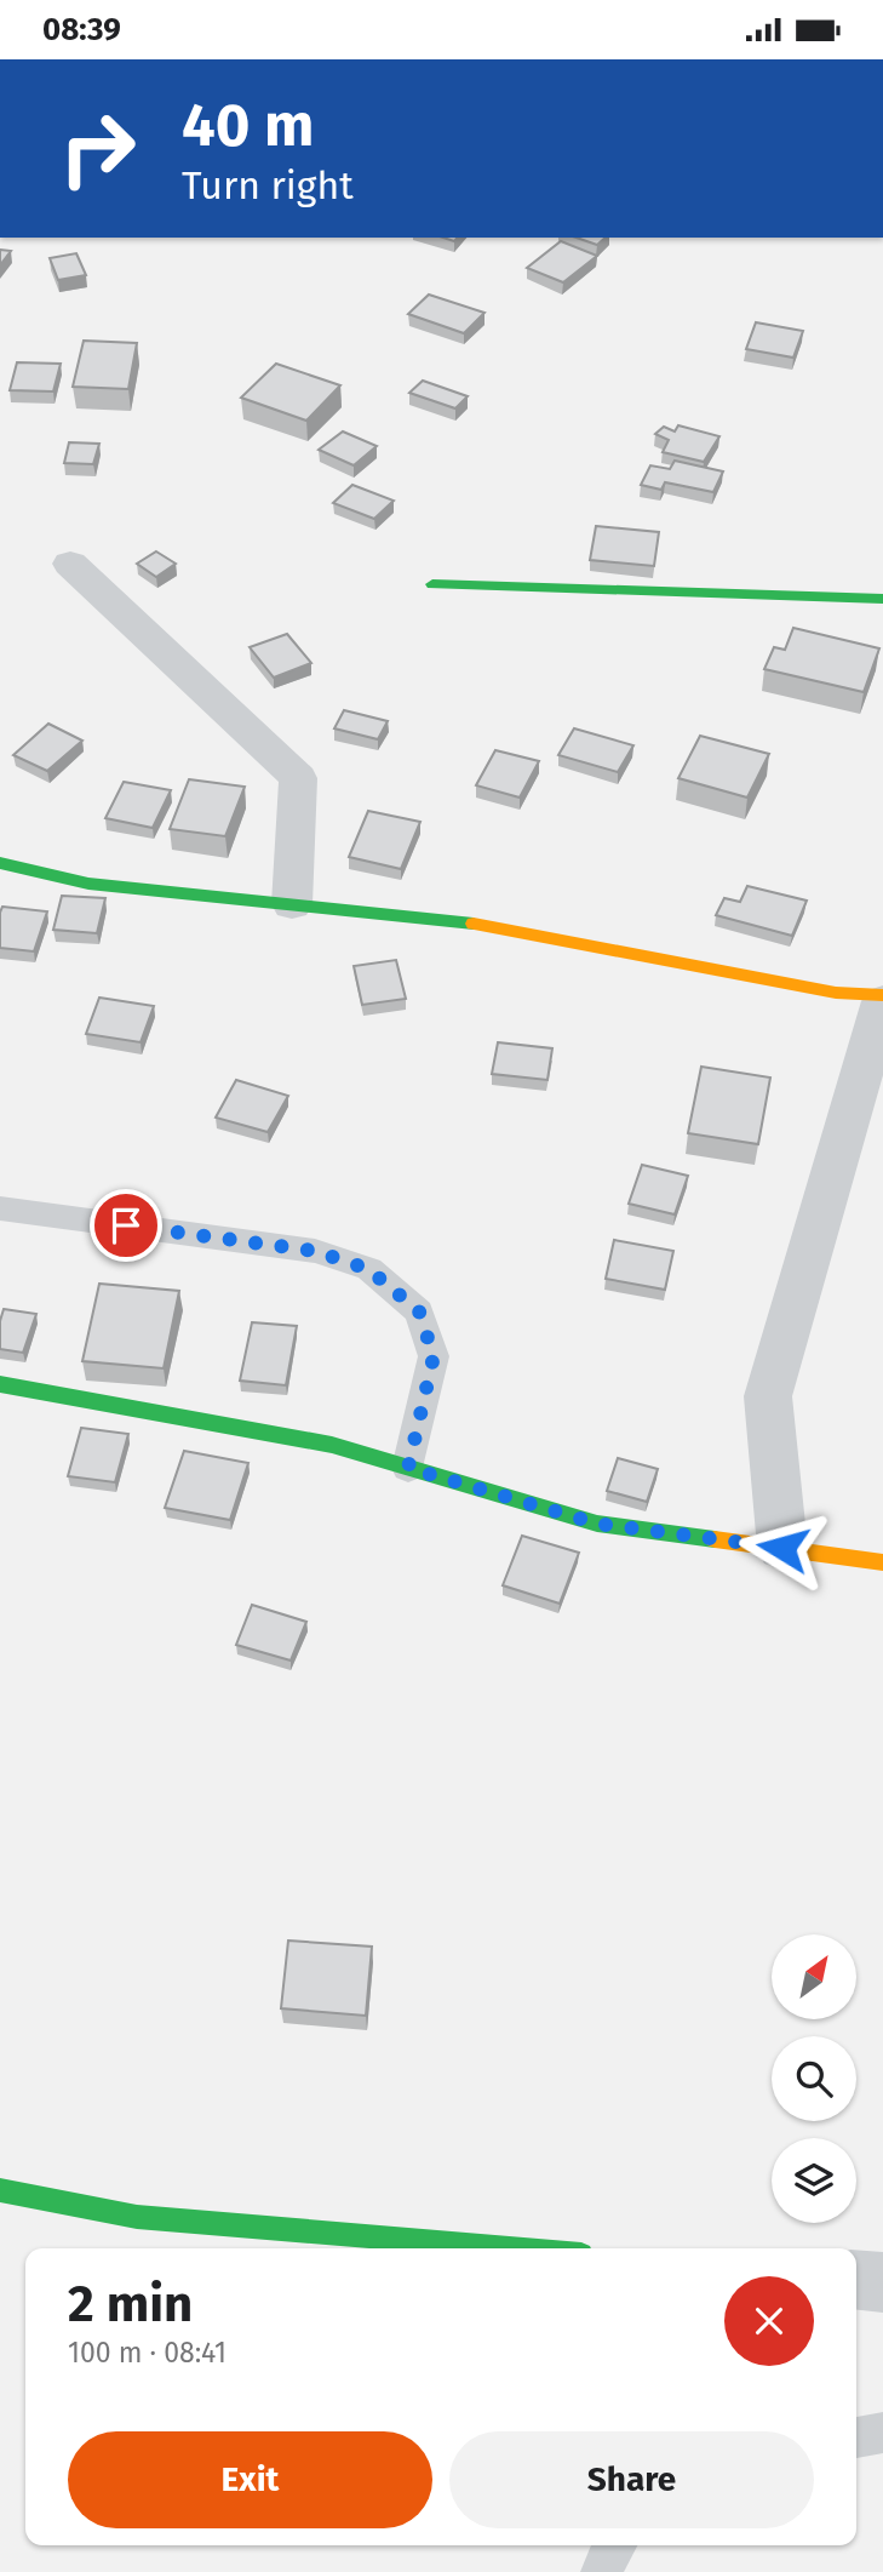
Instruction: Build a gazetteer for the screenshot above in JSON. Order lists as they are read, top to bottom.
{
  "north": "top right",
  "page": {
    "status": "08:39",
    "turn": ["40 m", "Turn right"],
    "heading": ["2 min", "100 m · 08:41"],
    "buttons": ["Exit", "Share"]
  }
}
